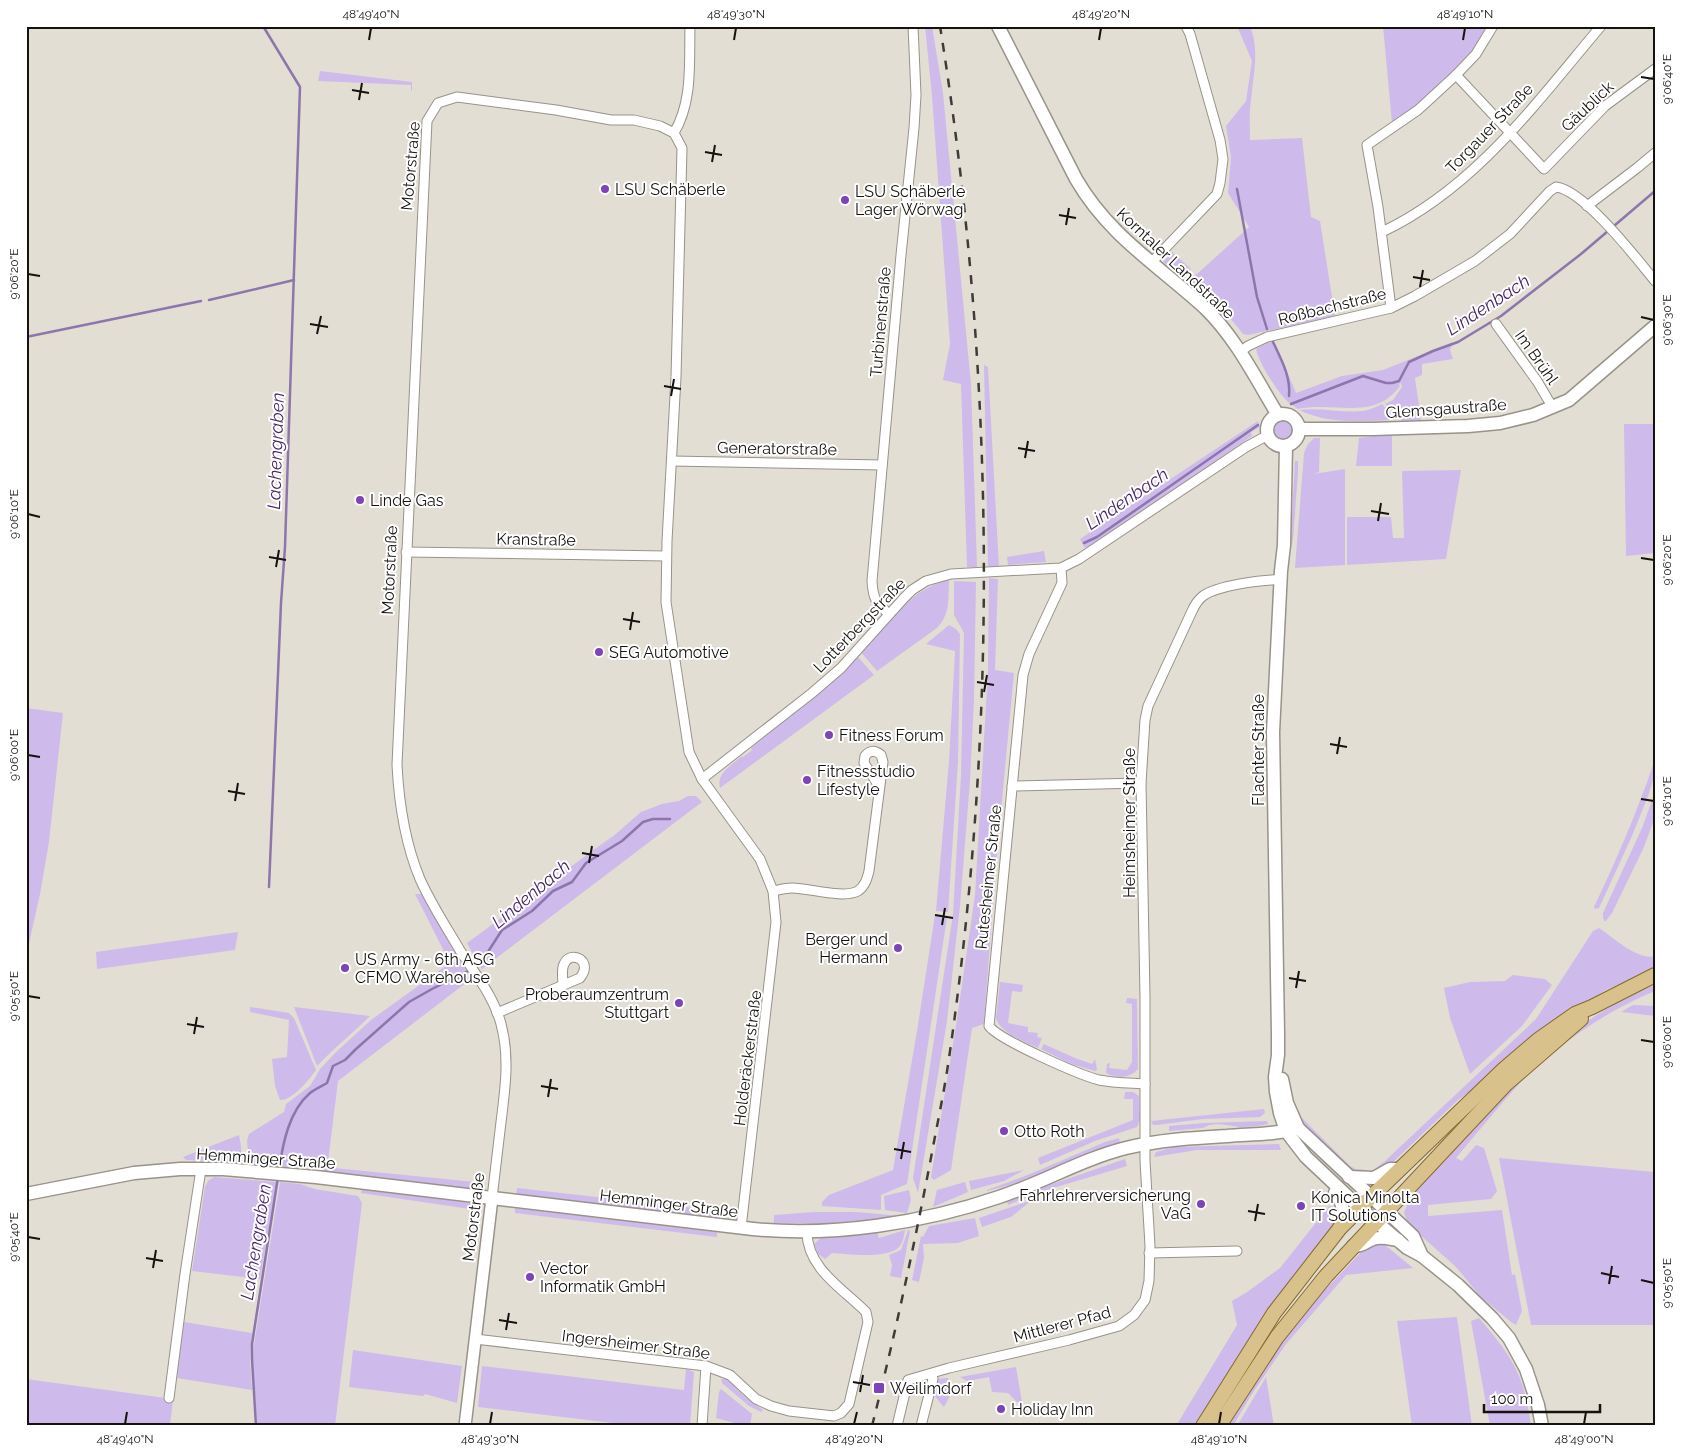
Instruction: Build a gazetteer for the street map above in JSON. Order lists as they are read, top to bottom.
{
  "streets": {
    "main road": [
      "Korntaler Landstraße",
      "Glemsgaustraße",
      "Flachter Straße",
      "Hemminger Straße"
    ],
    "street": [
      "Gäublick",
      "Torgauer Straße",
      "Motorstraße",
      "Roßbachstraße",
      "Turbinenstraße",
      "Im Brühl",
      "Generatorstraße",
      "Kranstraße",
      "Lotterbergstraße",
      "Heimsheimer Straße",
      "Rutesheimer Straße",
      "Holderäckerstraße",
      "Mittlerer Pfad",
      "Ingersheimer Straße"
    ]
  },
  "crossings": [
    ["Gäublick", "Torgauer Straße"],
    ["Motorstraße", "Kranstraße"],
    ["Motorstraße", "Hemminger Straße"],
    ["Motorstraße", "Ingersheimer Straße"],
    ["Korntaler Landstraße", "Roßbachstraße"],
    ["Korntaler Landstraße", "Glemsgaustraße"],
    ["Korntaler Landstraße", "Lotterbergstraße"],
    ["Korntaler Landstraße", "Flachter Straße"],
    ["Turbinenstraße", "Generatorstraße"],
    ["Turbinenstraße", "Lotterbergstraße"],
    ["Im Brühl", "Glemsgaustraße"],
    ["Glemsgaustraße", "Lotterbergstraße"],
    ["Glemsgaustraße", "Flachter Straße"],
    ["Lotterbergstraße", "Flachter Straße"],
    ["Lotterbergstraße", "Rutesheimer Straße"],
    ["Lotterbergstraße", "Holderäckerstraße"],
    ["Flachter Straße", "Heimsheimer Straße"],
    ["Flachter Straße", "Hemminger Straße"],
    ["Heimsheimer Straße", "Rutesheimer Straße"],
    ["Heimsheimer Straße", "Hemminger Straße"],
    ["Heimsheimer Straße", "Mittlerer Pfad"],
    ["Holderäckerstraße", "Hemminger Straße"],
    ["Hemminger Straße", "Mittlerer Pfad"],
    ["Hemminger Straße", "Ingersheimer Straße"]
  ],
  "water": ["Lindenbach", "Lachengraben"],
  "places": {
    "other": [
      "LSU Schäberle",
      "LSU Schäberle Lager Wörwag",
      "Linde Gas",
      "SEG Automotive",
      "Fitness Forum",
      "Fitnessstudio Lifestyle",
      "Berger und Hermann",
      "US Army - 6th ASG CFMO Warehouse",
      "Proberaumzentrum Stuttgart",
      "Otto Roth",
      "Fahrlehrerversicherung VaG",
      "Konica Minolta IT Solutions",
      "Vector Informatik GmbH",
      "Holiday Inn"
    ],
    "transit": ["Weilimdorf"]
  },
  "scale_bar": "100 m",
  "coordinates": [
    "48°49'40\"N",
    "48°49'30\"N",
    "48°49'20\"N",
    "48°49'10\"N",
    "9°06'40\"E",
    "9°06'20\"E",
    "9°06'30\"E",
    "9°06'10\"E",
    "9°06'00\"E",
    "9°05'50\"E",
    "9°05'40\"E",
    "48°49'00\"N"
  ]
}
